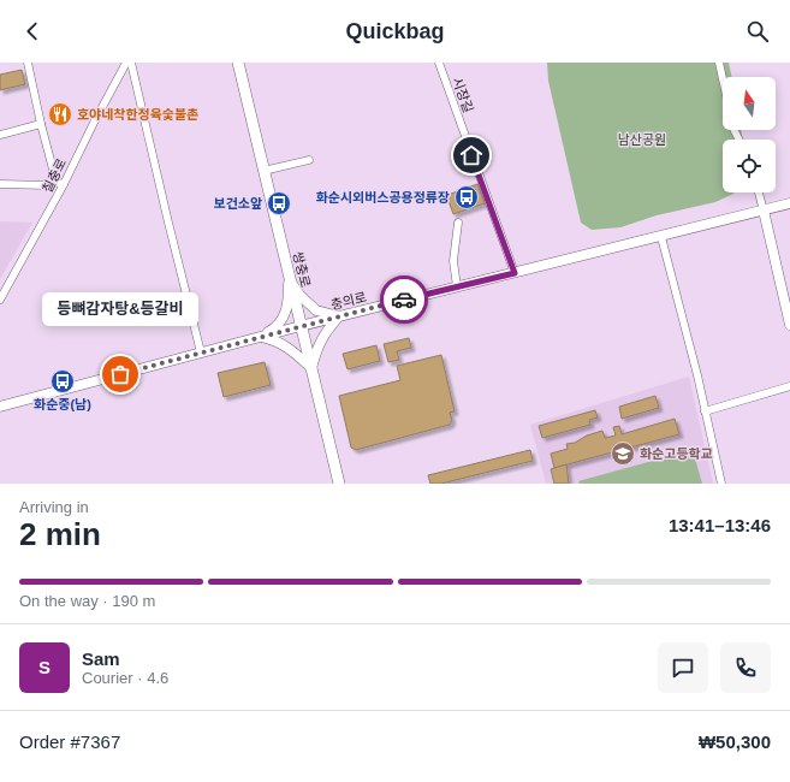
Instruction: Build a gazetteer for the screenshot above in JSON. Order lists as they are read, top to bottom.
{
  "streets": {
    "main road": ["쌍충로"],
    "street": ["시장길", "칠충로", "충의로"]
  },
  "crossings": [
    ["시장길", "충의로"],
    ["쌍충로", "충의로"]
  ],
  "parks": ["남산공원"],
  "places": {
    "restaurant": ["호야네착한정육숯불촌"],
    "bus stop": ["화순시외버스공용정류장", "보건소앞", "화순중(남)"],
    "other": ["등뼈감자탕&등갈비"],
    "school or university": ["화순고등학교"]
  },
  "north": "top",
  "page": {
    "header": "Quickbag",
    "bubble": "등뼈감자탕&등갈비",
    "heading": ["2 min", "Arriving in", "13:41–13:46"],
    "panel": [
      "Sam",
      "Courier · 4.6",
      "Order #7367",
      "₩50,300"
    ],
    "bar": "On the way · 190 m",
    "round": "S"
  }
}
